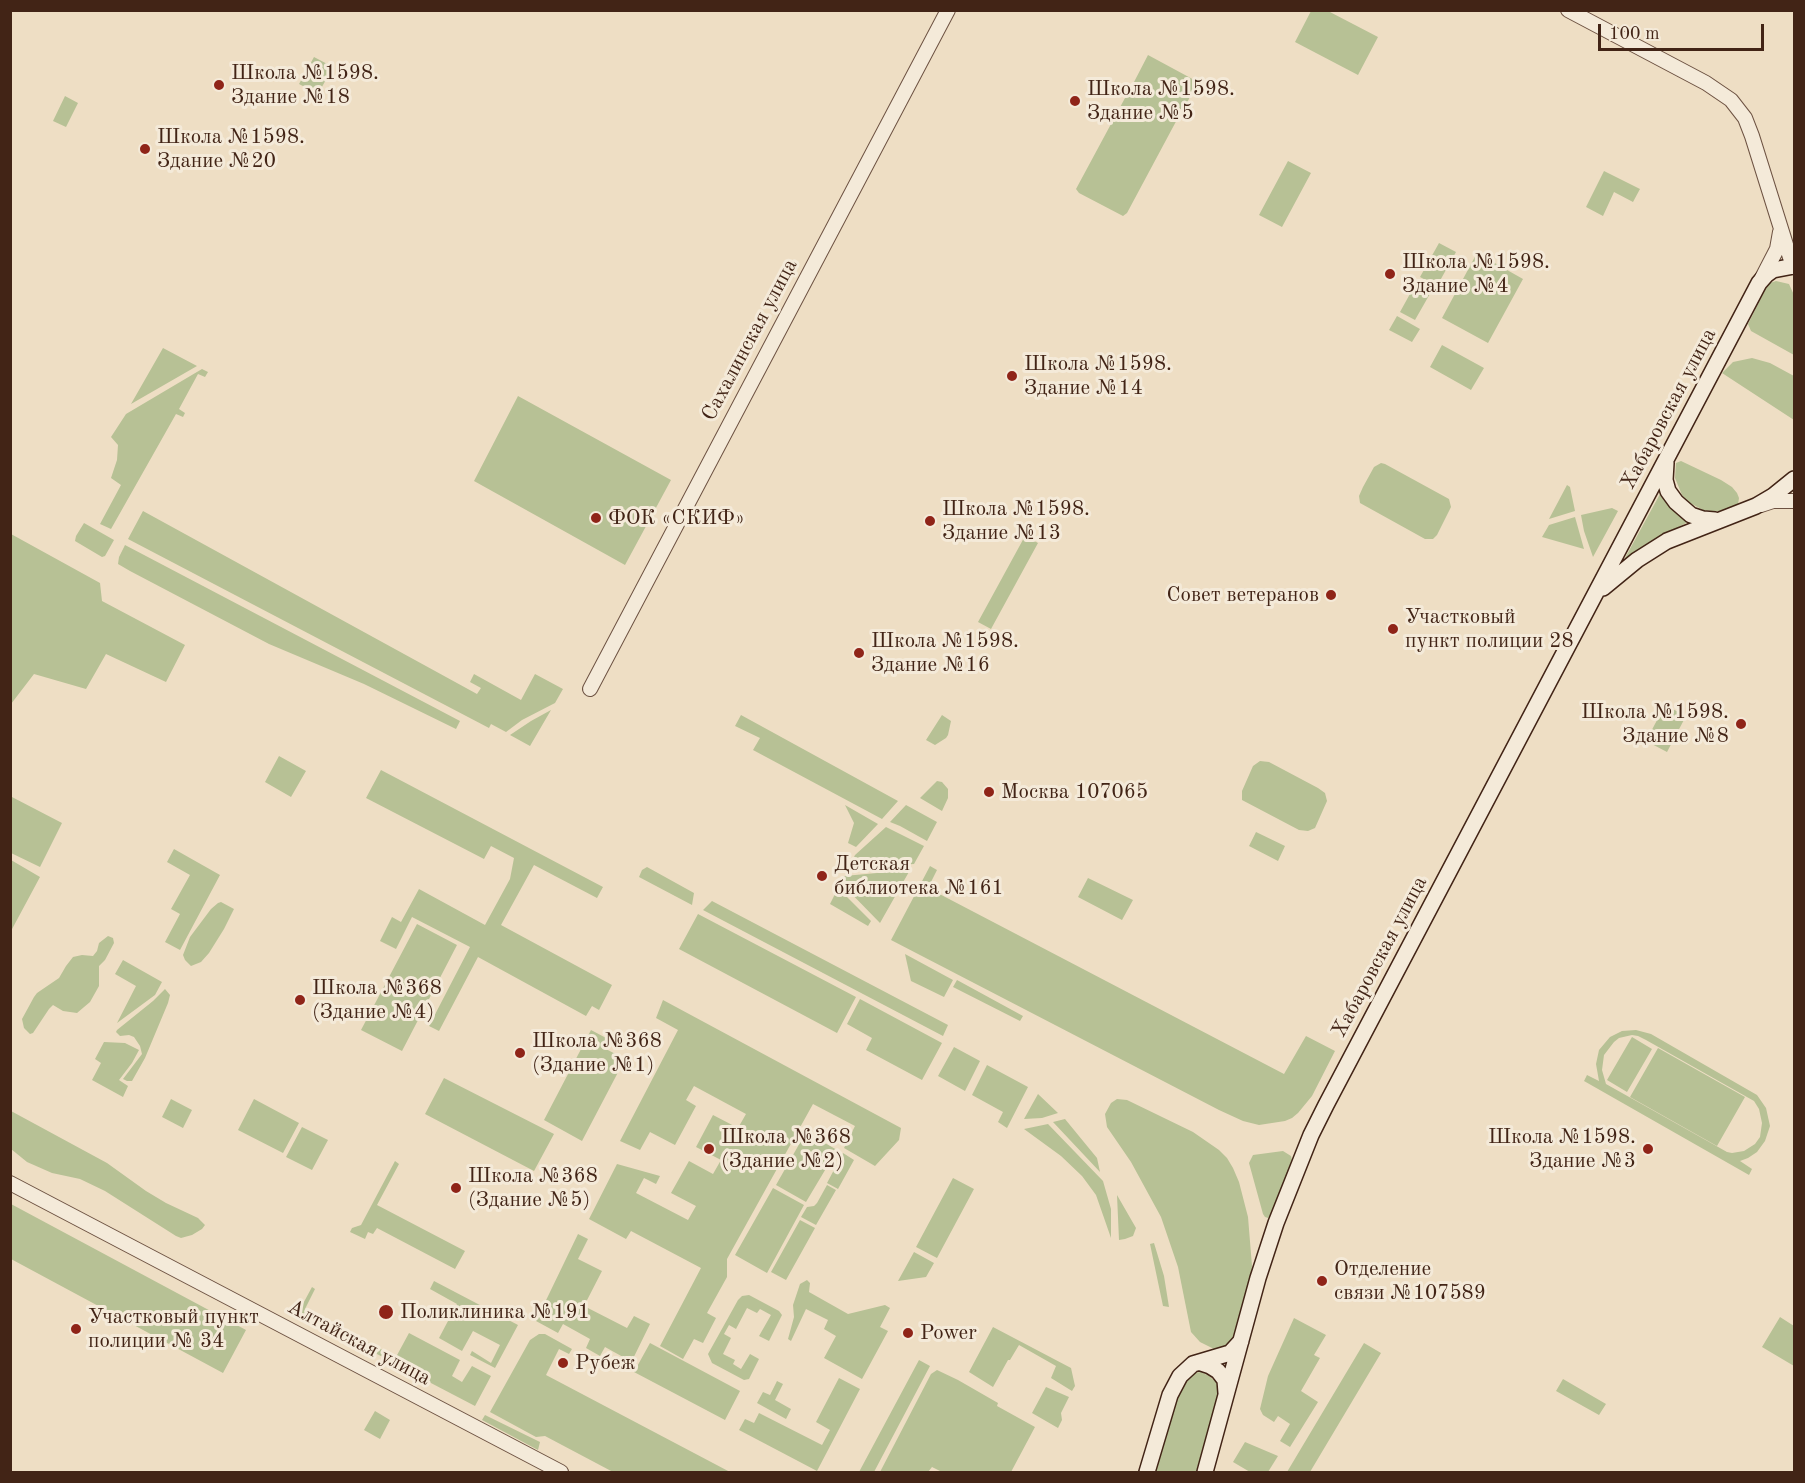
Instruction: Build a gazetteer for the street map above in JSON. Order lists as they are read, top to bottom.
{
  "streets": {
    "main road": ["Хабаровская улица"],
    "street": ["Сахалинская улица", "Алтайская улица"]
  },
  "places": [
    "Школа №1598. Здание №18",
    "Школа №1598. Здание №5",
    "Школа №1598. Здание №20",
    "Школа №1598. Здание №4",
    "Школа №1598. Здание №14",
    "ФОК «СКИФ»",
    "Школа №1598. Здание №13",
    "Совет ветеранов",
    "Участковый пункт полиции 28",
    "Школа №1598. Здание №16",
    "Школа №1598. Здание №8",
    "Москва 107065",
    "Детская библиотека №161",
    "Школа №368 (Здание №4)",
    "Школа №368 (Здание №1)",
    "Школа №368 (Здание №2)",
    "Школа №1598. Здание №3",
    "Школа №368 (Здание №5)",
    "Отделение связи №107589",
    "Поликлиника №191",
    "Участковый пункт полиции № 34",
    "Power",
    "Рубеж"
  ],
  "scale_bar": "100 m"
}
